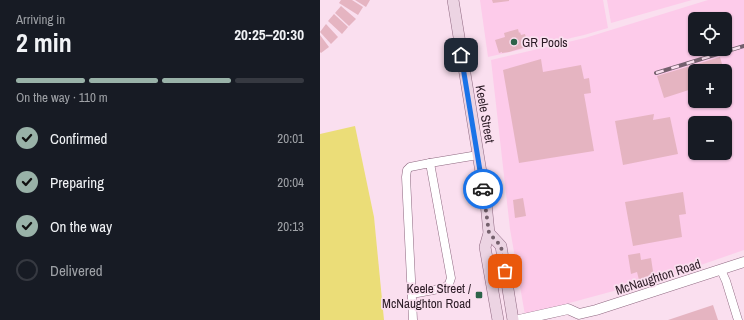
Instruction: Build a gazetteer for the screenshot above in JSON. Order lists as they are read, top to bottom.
{
  "streets": {
    "main road": ["Keele Street"],
    "street": ["McNaughton Road"]
  },
  "places": {
    "other": ["GR Pools"],
    "transit": ["Keele Street / McNaughton Road"]
  },
  "page": {
    "heading": ["2 min", "Arriving in", "20:25–20:30"],
    "map_buttons": ["+", "−"],
    "bar": "On the way · 110 m",
    "list": [
      ["Confirmed", "20:01"],
      ["Preparing", "20:04"],
      ["On the way", "20:13"],
      "Delivered"
    ]
  }
}
